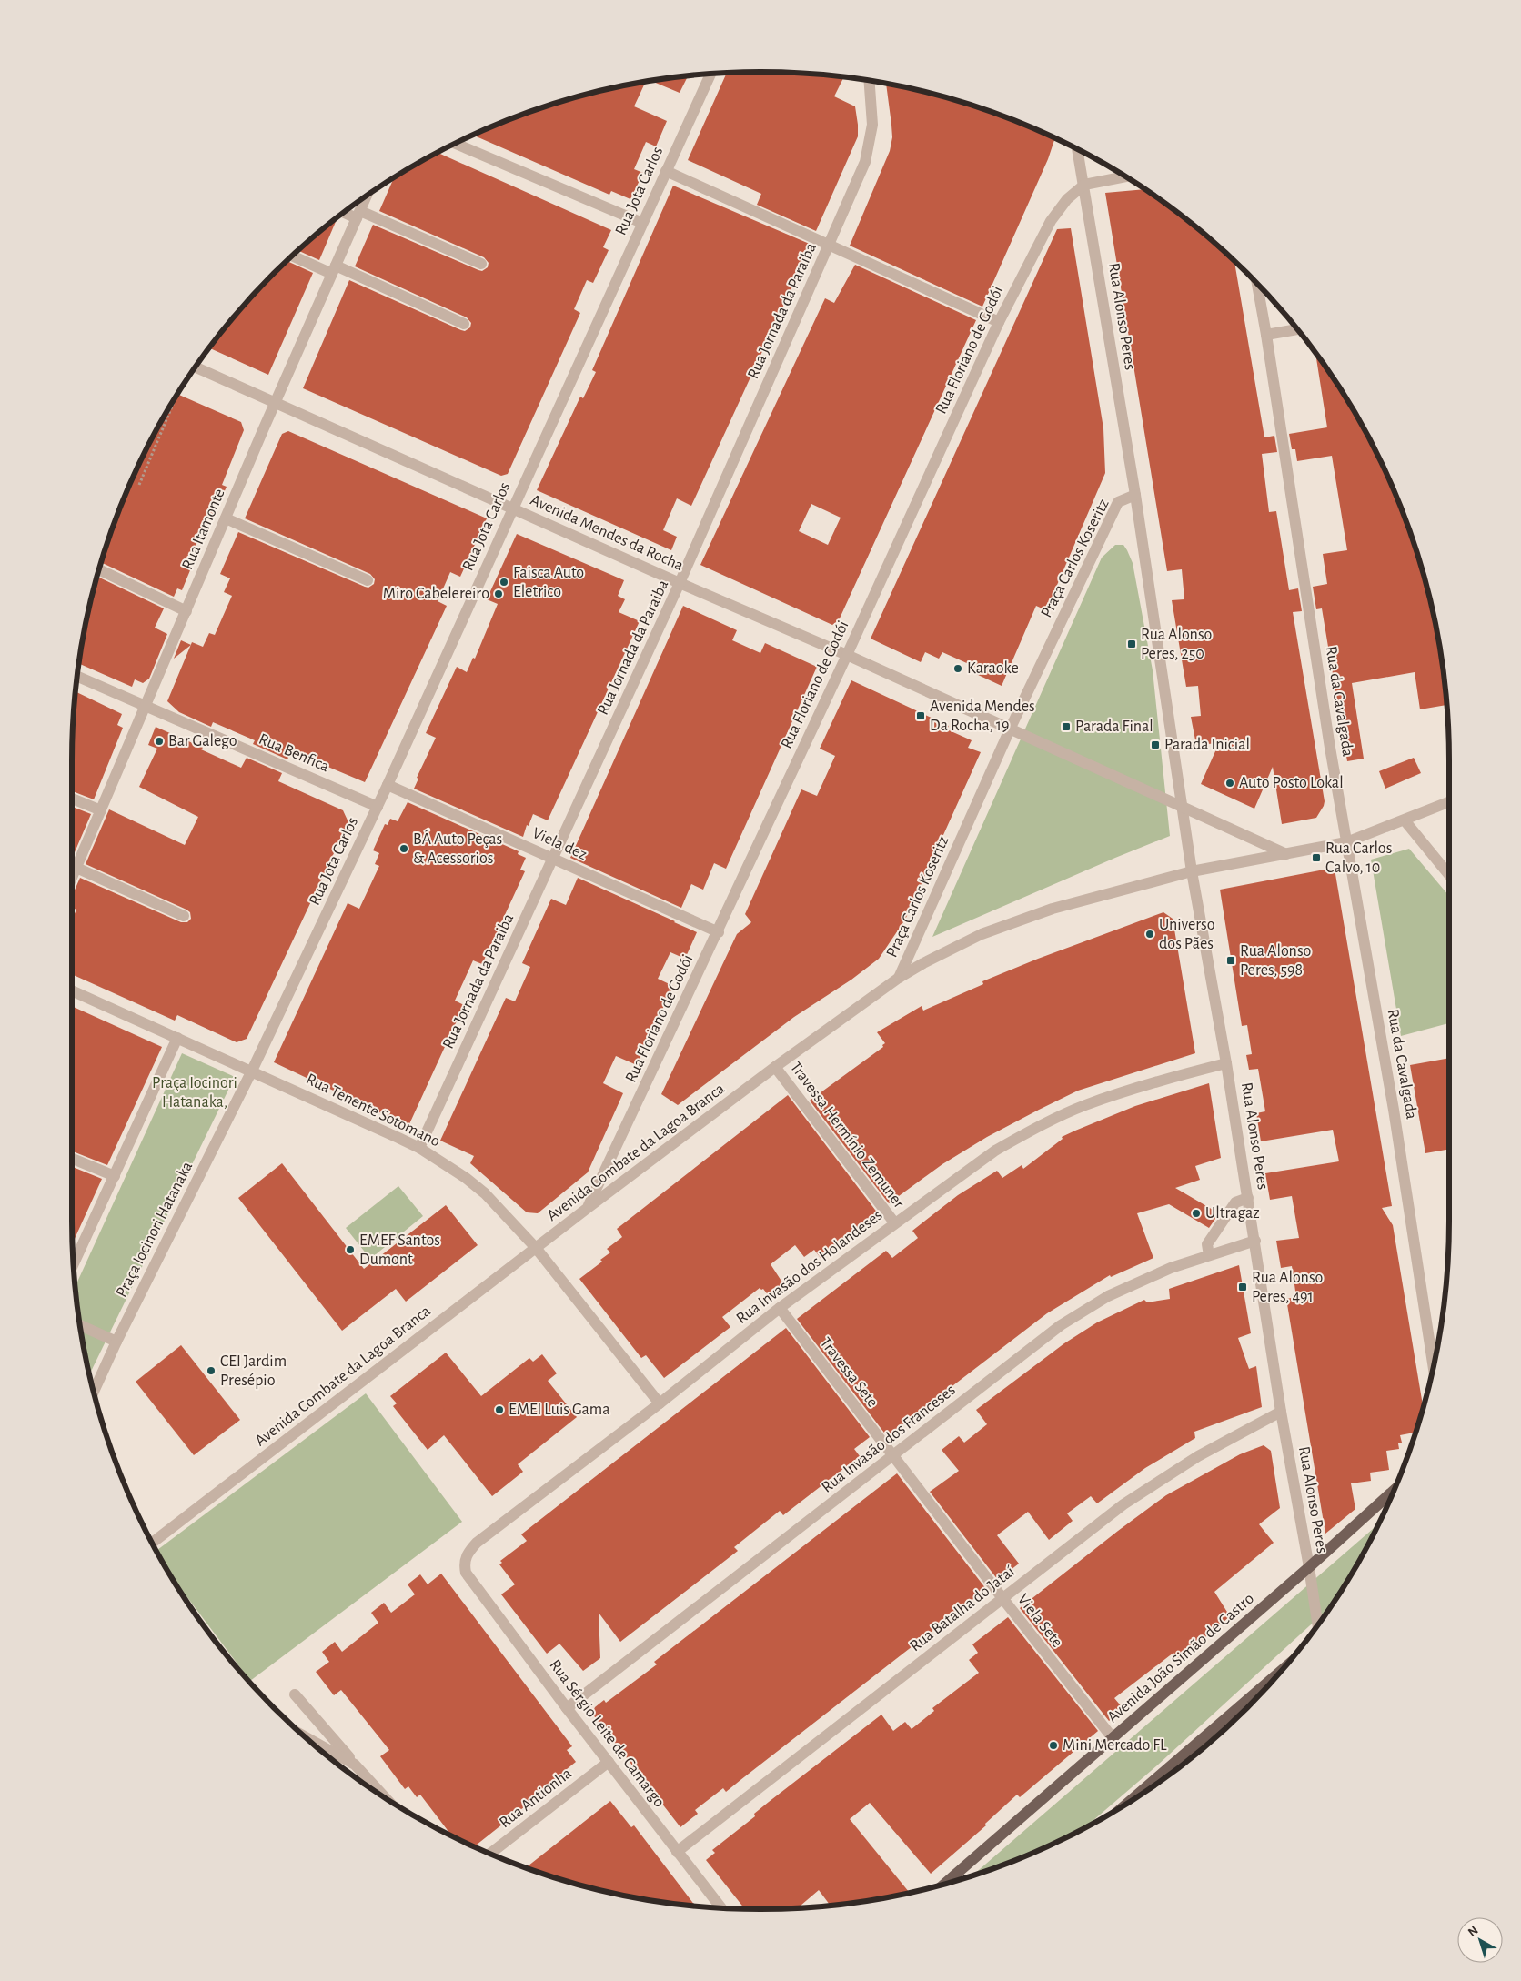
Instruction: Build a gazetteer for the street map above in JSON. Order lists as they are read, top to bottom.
{
  "streets": {
    "main road": ["Avenida João Simão de Castro"],
    "street": [
      "Rua Jota Carlos",
      "Rua Jornada da Paraiba",
      "Rua Alonso Peres",
      "Rua Floriano de Godói",
      "Rua Itamonte",
      "Avenida Mendes da Rocha",
      "Praça Carlos Koseritz",
      "Rua da Cavalgada",
      "Rua Benfica",
      "Viela dez",
      "Rua Tenente Sotomano",
      "Travessa Hermínio Zemuner",
      "Avenida Combate da Lagoa Branca",
      "Praça Iocinori Hatanaka",
      "Rua Invasão dos Holandeses",
      "Travessa Sete",
      "Rua Invasão dos Franceses",
      "Rua Batalha do Jataí",
      "Viela Sete",
      "Rua Sérgio Leite de Camargo",
      "Rua Antionha"
    ]
  },
  "crossings": [
    ["Rua Jota Carlos", "Avenida Mendes da Rocha"],
    ["Rua Jota Carlos", "Rua Benfica"],
    ["Rua Jota Carlos", "Viela dez"],
    ["Rua Jota Carlos", "Rua Tenente Sotomano"],
    ["Rua Jota Carlos", "Praça Iocinori Hatanaka"],
    ["Rua Jornada da Paraiba", "Avenida Mendes da Rocha"],
    ["Rua Jornada da Paraiba", "Viela dez"],
    ["Rua Jornada da Paraiba", "Rua Tenente Sotomano"],
    ["Rua Alonso Peres", "Rua Floriano de Godói"],
    ["Rua Alonso Peres", "Praça Carlos Koseritz"],
    ["Rua Alonso Peres", "Avenida Combate da Lagoa Branca"],
    ["Rua Alonso Peres", "Rua Invasão dos Holandeses"],
    ["Rua Alonso Peres", "Rua Invasão dos Franceses"],
    ["Rua Alonso Peres", "Rua Batalha do Jataí"],
    ["Rua Alonso Peres", "Avenida João Simão de Castro"],
    ["Rua Floriano de Godói", "Avenida Mendes da Rocha"],
    ["Rua Floriano de Godói", "Viela dez"],
    ["Rua Floriano de Godói", "Avenida Combate da Lagoa Branca"],
    ["Rua Itamonte", "Avenida Mendes da Rocha"],
    ["Rua Itamonte", "Rua Benfica"],
    ["Avenida Mendes da Rocha", "Praça Carlos Koseritz"],
    ["Praça Carlos Koseritz", "Avenida Combate da Lagoa Branca"],
    ["Rua da Cavalgada", "Avenida Combate da Lagoa Branca"],
    ["Rua Tenente Sotomano", "Avenida Combate da Lagoa Branca"],
    ["Rua Tenente Sotomano", "Praça Iocinori Hatanaka"],
    ["Rua Tenente Sotomano", "Rua Invasão dos Holandeses"],
    ["Travessa Hermínio Zemuner", "Avenida Combate da Lagoa Branca"],
    ["Travessa Hermínio Zemuner", "Rua Invasão dos Holandeses"],
    ["Rua Invasão dos Holandeses", "Travessa Sete"],
    ["Rua Invasão dos Holandeses", "Rua Sérgio Leite de Camargo"],
    ["Travessa Sete", "Rua Invasão dos Franceses"],
    ["Travessa Sete", "Viela Sete"],
    ["Rua Invasão dos Franceses", "Viela Sete"],
    ["Rua Invasão dos Franceses", "Rua Sérgio Leite de Camargo"],
    ["Rua Batalha do Jataí", "Viela Sete"],
    ["Rua Batalha do Jataí", "Rua Sérgio Leite de Camargo"],
    ["Viela Sete", "Avenida João Simão de Castro"],
    ["Rua Sérgio Leite de Camargo", "Rua Antionha"]
  ],
  "parks": ["Praça Iocinori Hatanaka,"],
  "places": {
    "other": [
      "Faisca Auto Eletrico",
      "Miro Cabelereiro",
      "Karaoke",
      "Bar Galego",
      "Auto Posto Lokal",
      "BÁ Auto Peças & Acessorios",
      "Universo dos Pães",
      "Ultragaz",
      "EMEF Santos Dumont",
      "CEI Jardim Presépio",
      "EMEI Luis Gama",
      "Mini Mercado FL"
    ],
    "transit": [
      "Rua Alonso Peres, 250",
      "Avenida Mendes Da Rocha, 19",
      "Parada Final",
      "Parada Inicial",
      "Rua Carlos Calvo, 10",
      "Rua Alonso Peres, 598",
      "Rua Alonso Peres, 491"
    ]
  },
  "north": "top left"
}
